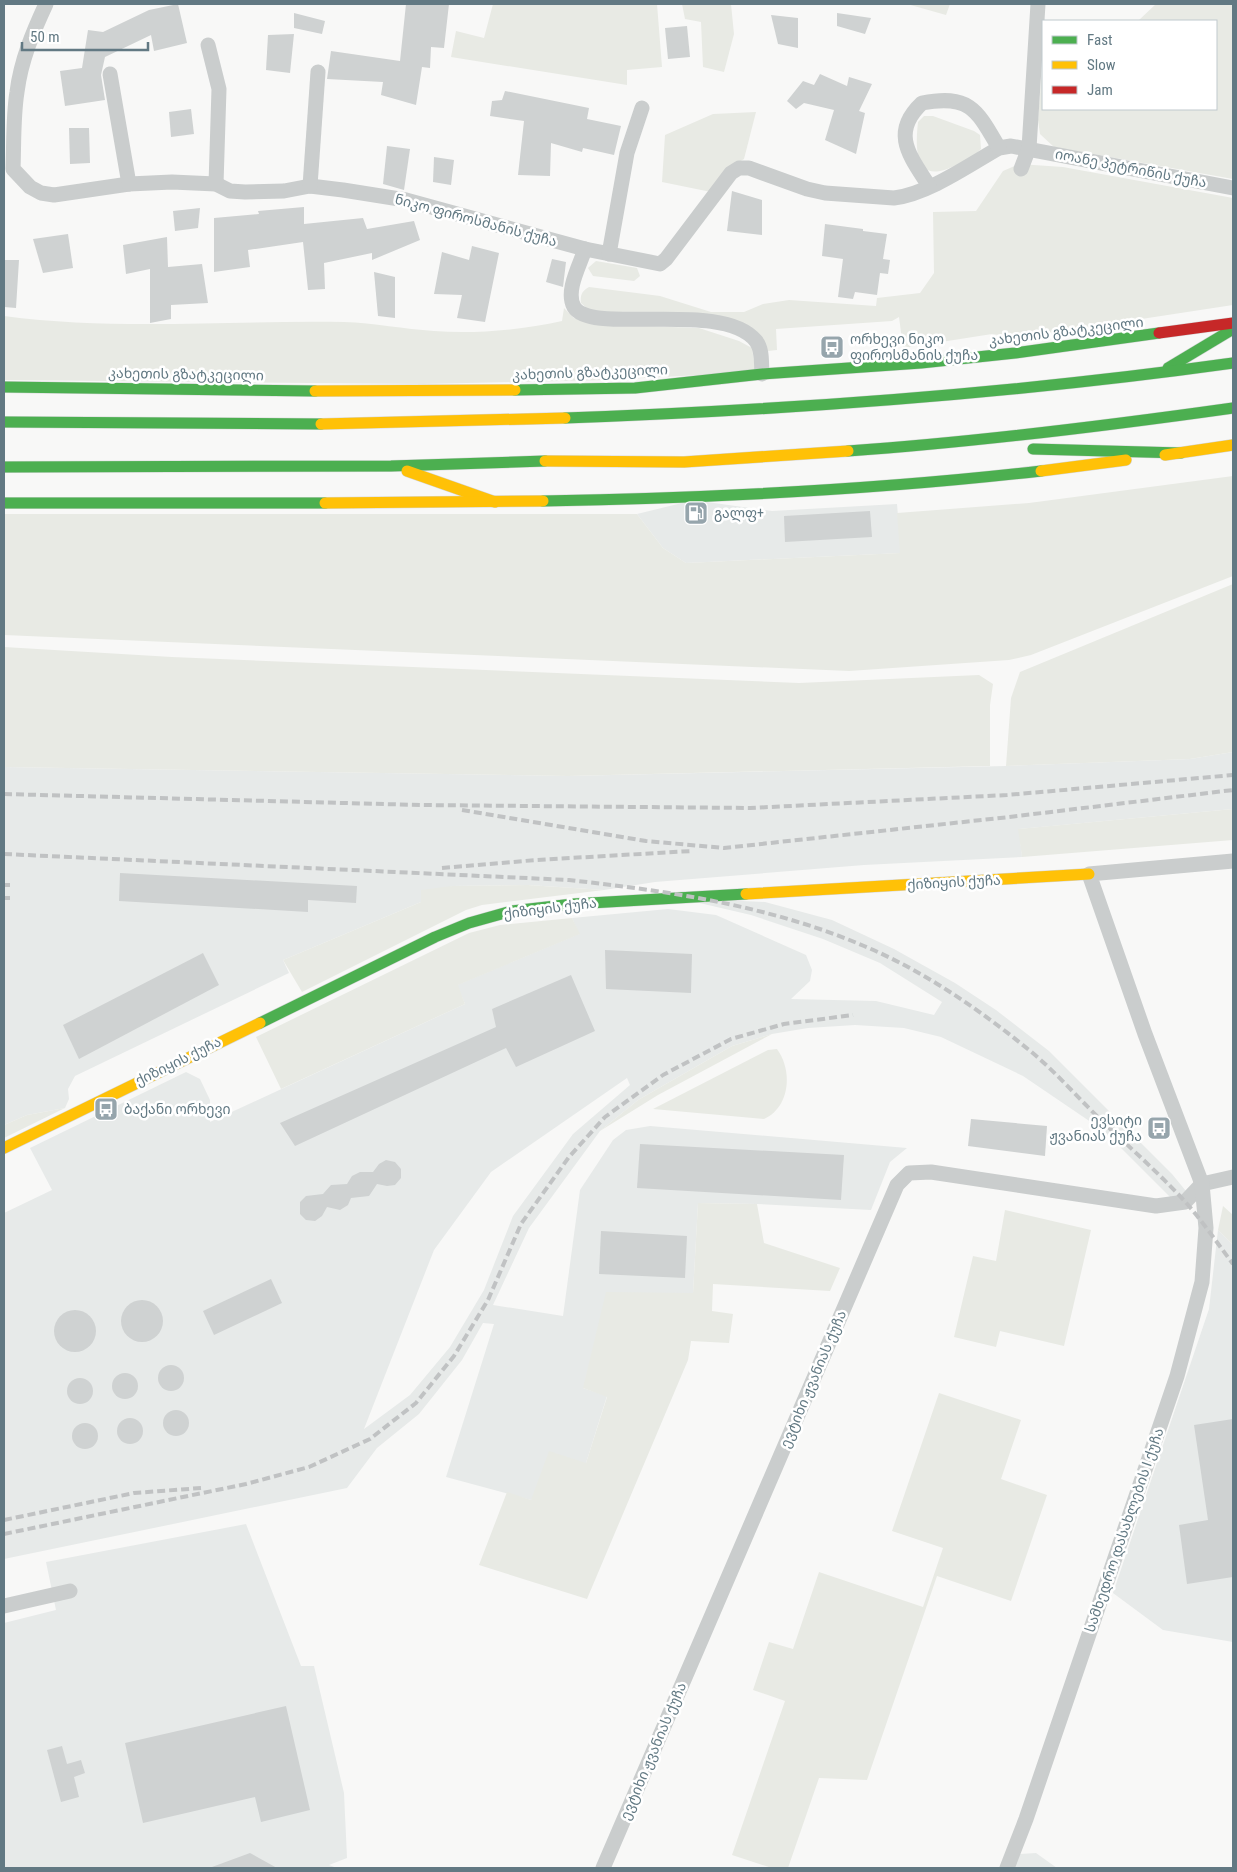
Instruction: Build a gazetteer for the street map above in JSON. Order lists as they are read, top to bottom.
{
  "streets": {
    "main road": ["კახეთის გზატკეცილი", "ქიზიყის ქუჩა"],
    "street": [
      "იოანე პეტრიწის ქუჩა",
      "ნიკო ფიროსმანის ქუჩა",
      "ევტიხი ჟვანიას ქუჩა",
      "სამხედრო დასახლების I ქუჩა"
    ]
  },
  "crossings": [
    ["იოანე პეტრიწის ქუჩა", "ნიკო ფიროსმანის ქუჩა"],
    ["ევტიხი ჟვანიას ქუჩა", "სამხედრო დასახლების I ქუჩა"]
  ],
  "places": {
    "bus stop": ["ორხევი ნიკო ფიროსმანის ქუჩა", "ბაქანი ორხევი", "ევსიტი ჟვანიას ქუჩა"],
    "fuel station": ["გალფ+"]
  },
  "legend": ["Fast", "Slow", "Jam"],
  "scale_bar": "50 m"
}
